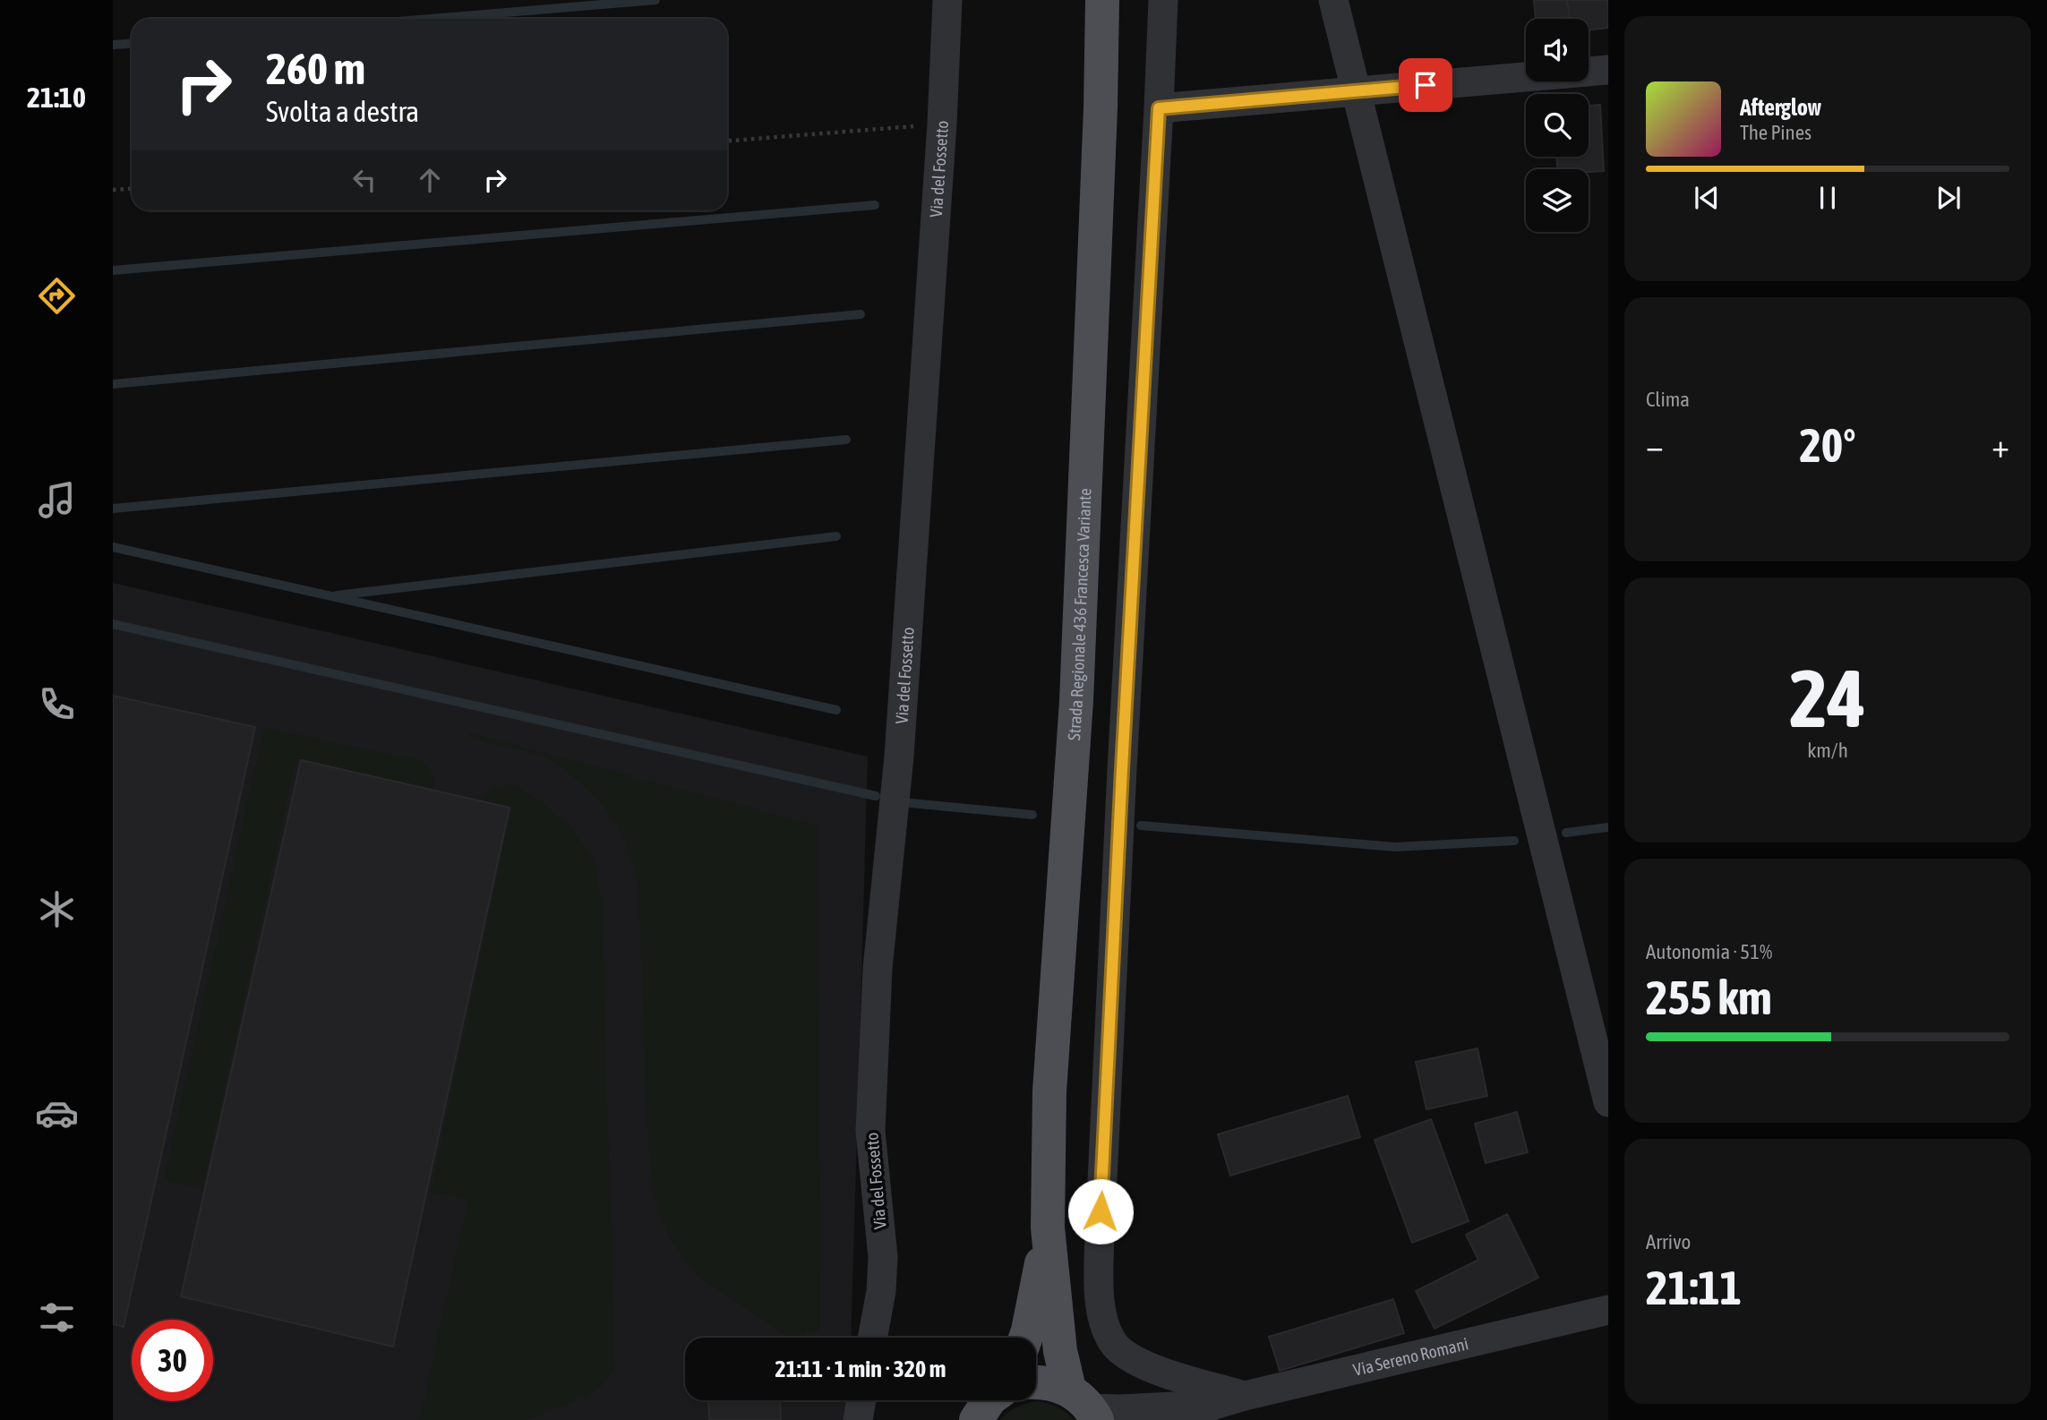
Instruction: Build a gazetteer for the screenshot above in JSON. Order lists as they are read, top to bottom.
{
  "streets": {
    "main road": ["Strada Regionale 436 Francesca Variante"],
    "street": ["Via del Fossetto", "Via Sereno Romani"]
  },
  "page": {
    "tabs": "21:10",
    "turn": ["260 m", "Svolta a destra"],
    "song": ["Afterglow", "The Pines"],
    "tile": [
      "Clima",
      ["24", "km/h"],
      ["Autonomia · 51%", "255 km"],
      ["Arrivo", "21:11"]
    ],
    "heat": ["−", "20°", "+"],
    "limit": "30",
    "trip": "21:11 · 1 min · 320 m"
  }
}
